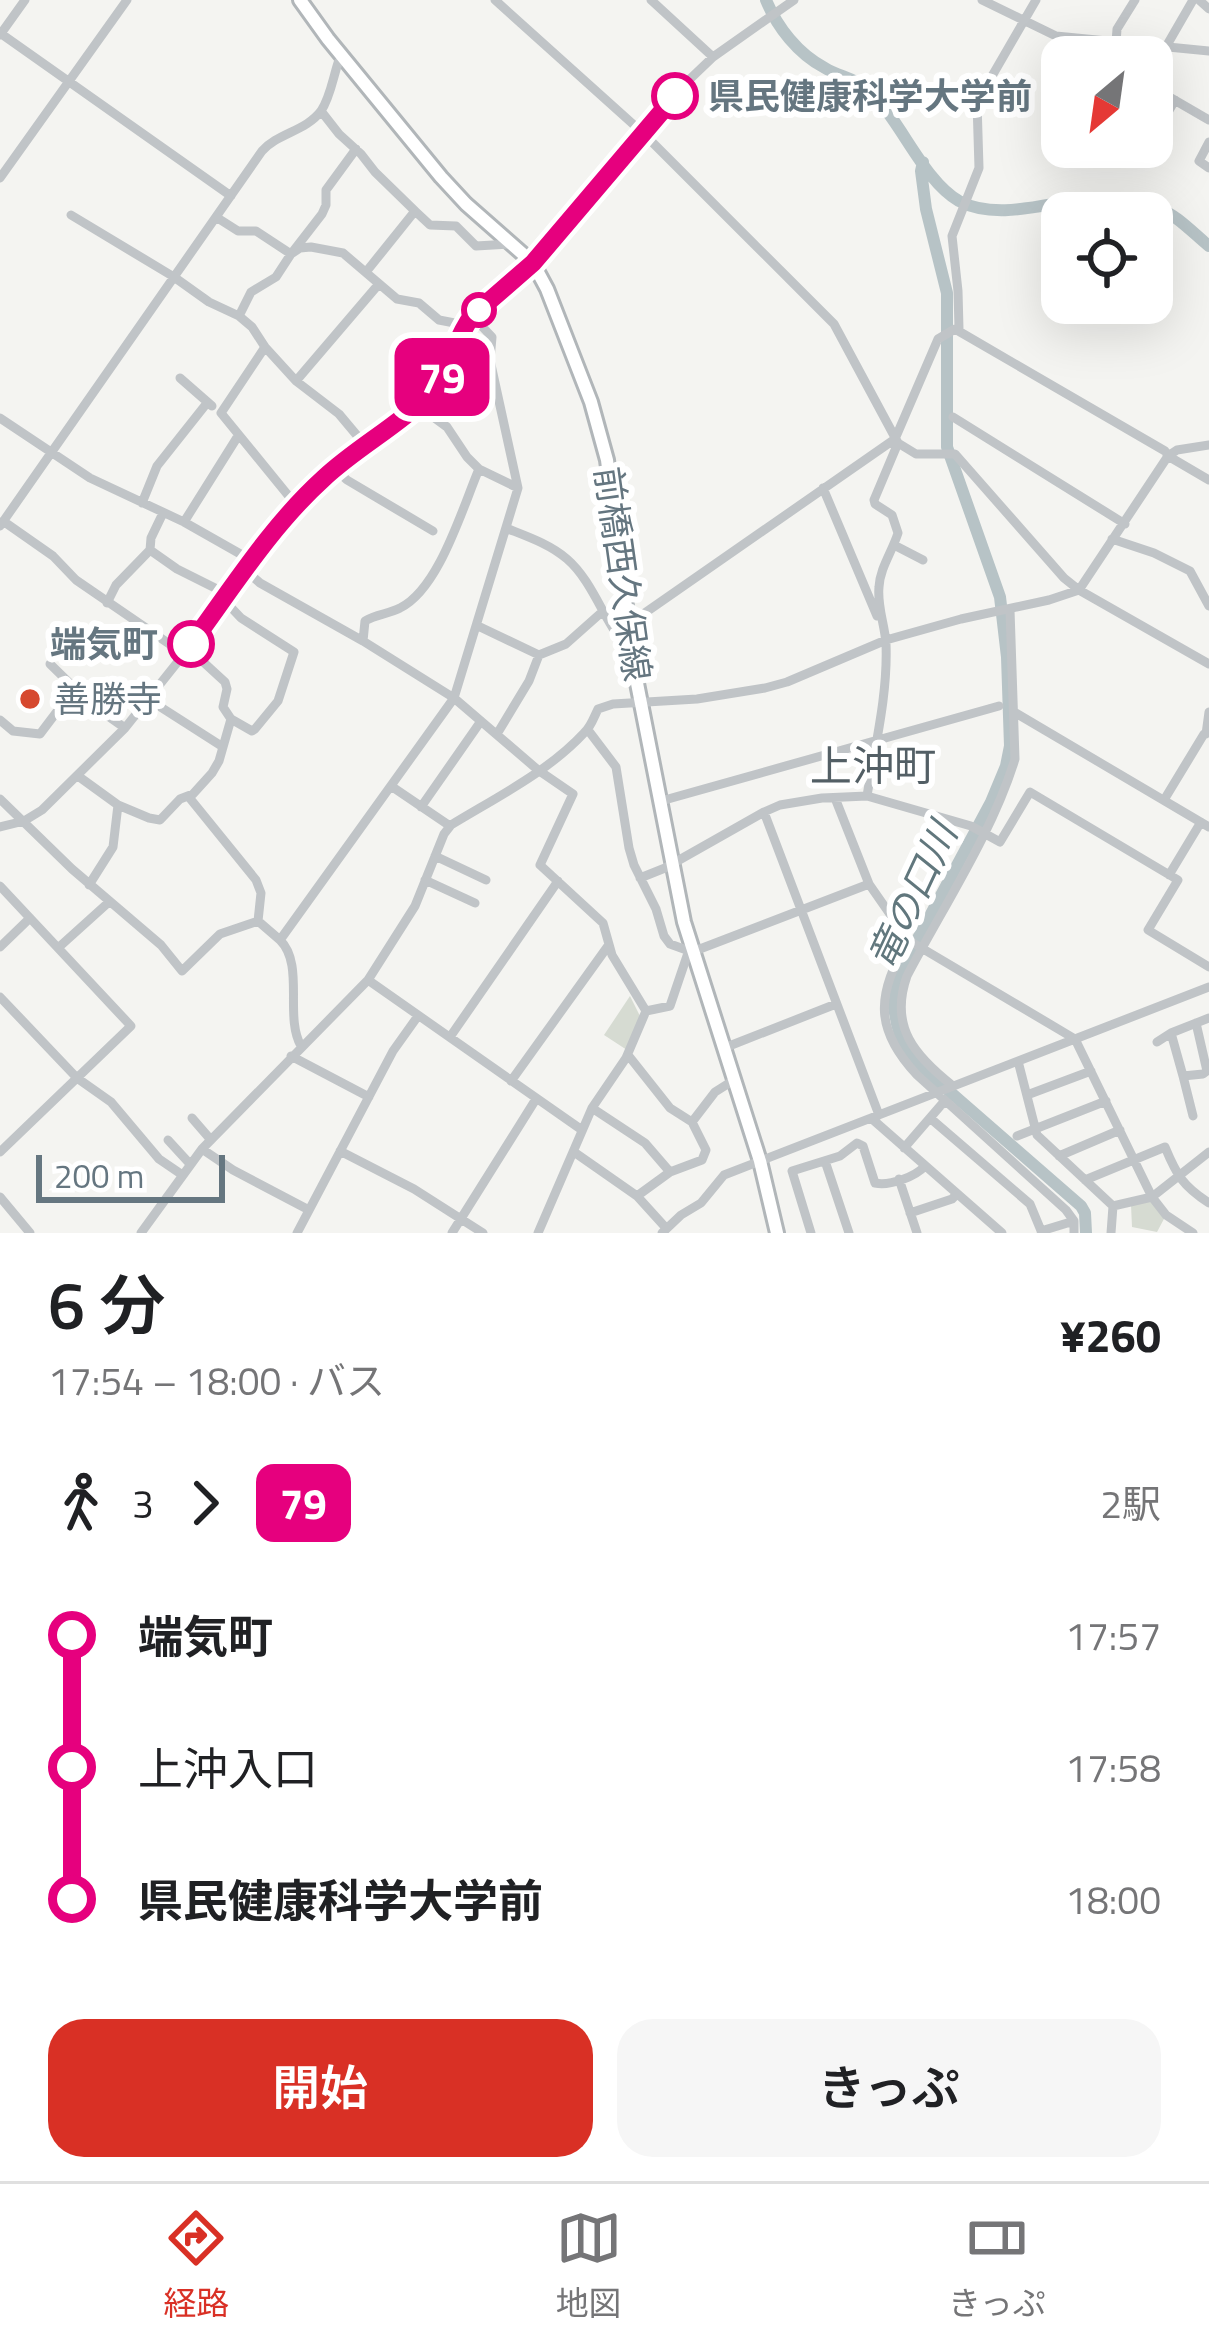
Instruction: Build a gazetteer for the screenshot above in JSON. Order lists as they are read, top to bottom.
{
  "streets": {
    "main road": ["前橋西久保線"]
  },
  "districts": ["上沖町"],
  "water": ["竜の口川"],
  "places": ["県民健康科学大学前", "端気町", "善勝寺"],
  "lines": ["bus line 79"],
  "scale_bar": "200 m",
  "north": "bottom left",
  "page": {
    "on_map": "79",
    "scale": "200 m",
    "heading": ["6 分", "17:54 – 18:00 · バス", "¥260"],
    "legs": ["3", "79", "2駅"],
    "list": [
      {
        "name": "端気町",
        "value": "17:57"
      },
      {
        "name": "上沖入口",
        "value": "17:58"
      },
      {
        "name": "県民健康科学大学前",
        "value": "18:00"
      }
    ],
    "buttons": ["開始", "きっぷ"],
    "tabs": ["経路", "地図", "きっぷ"]
  }
}
